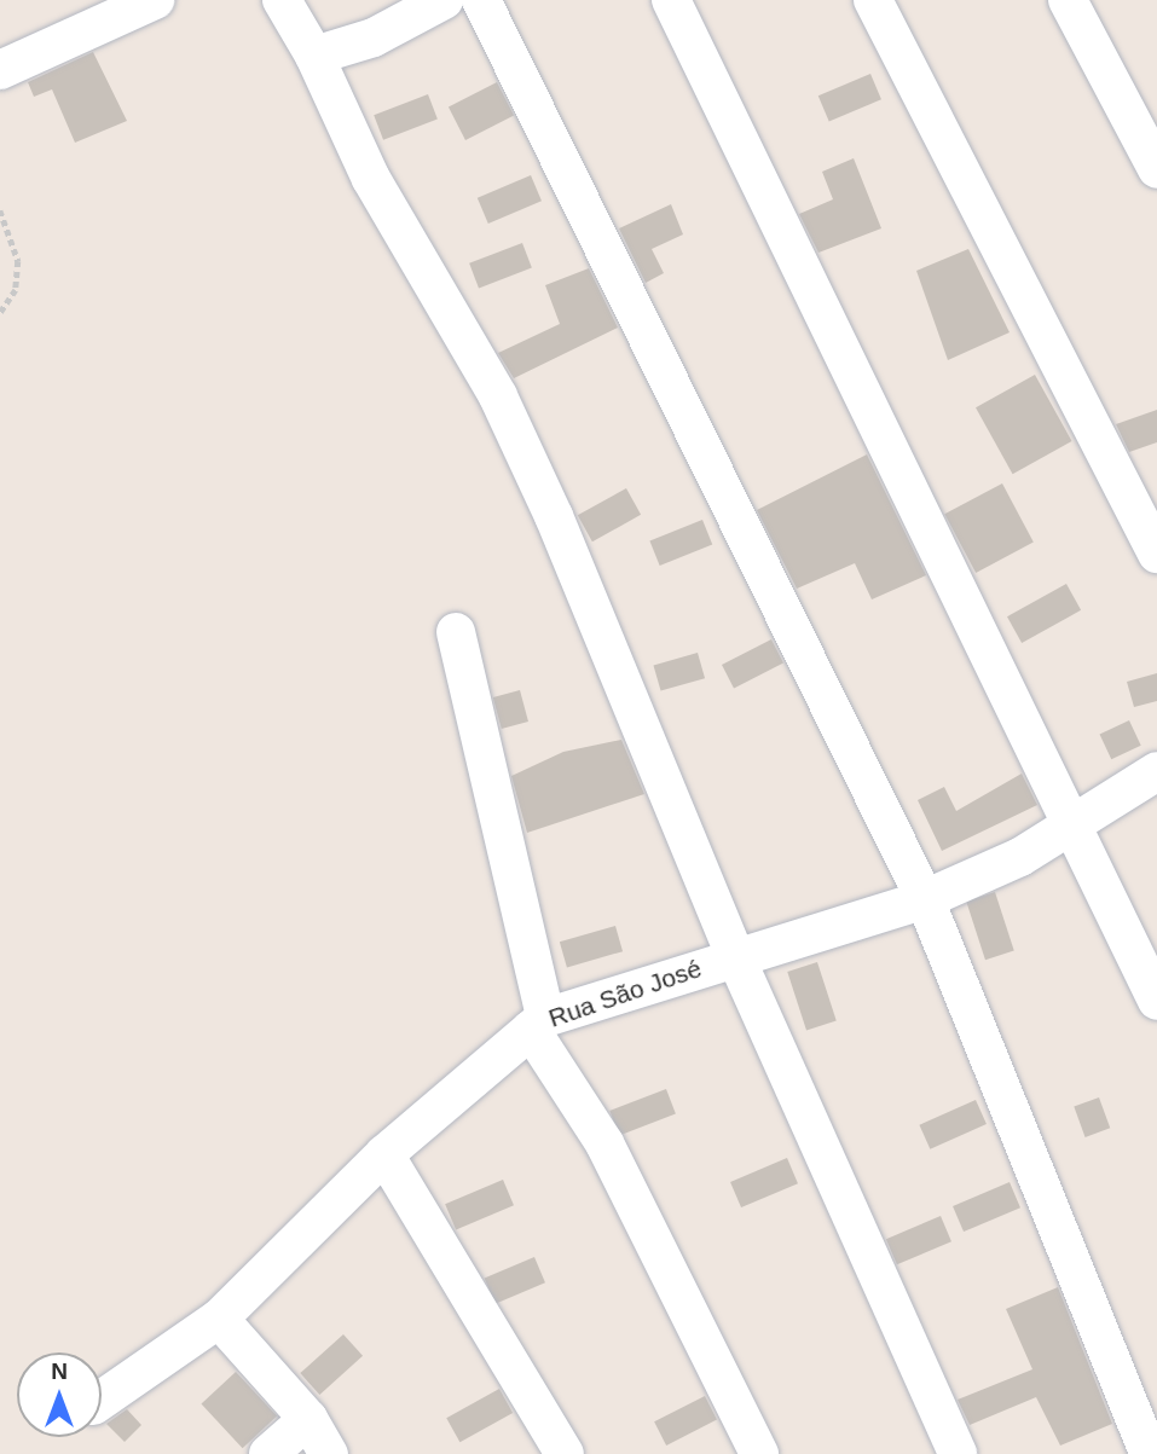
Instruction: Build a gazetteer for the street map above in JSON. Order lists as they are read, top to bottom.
{
  "streets": {
    "street": ["Rua São José"]
  },
  "north": "top"
}
